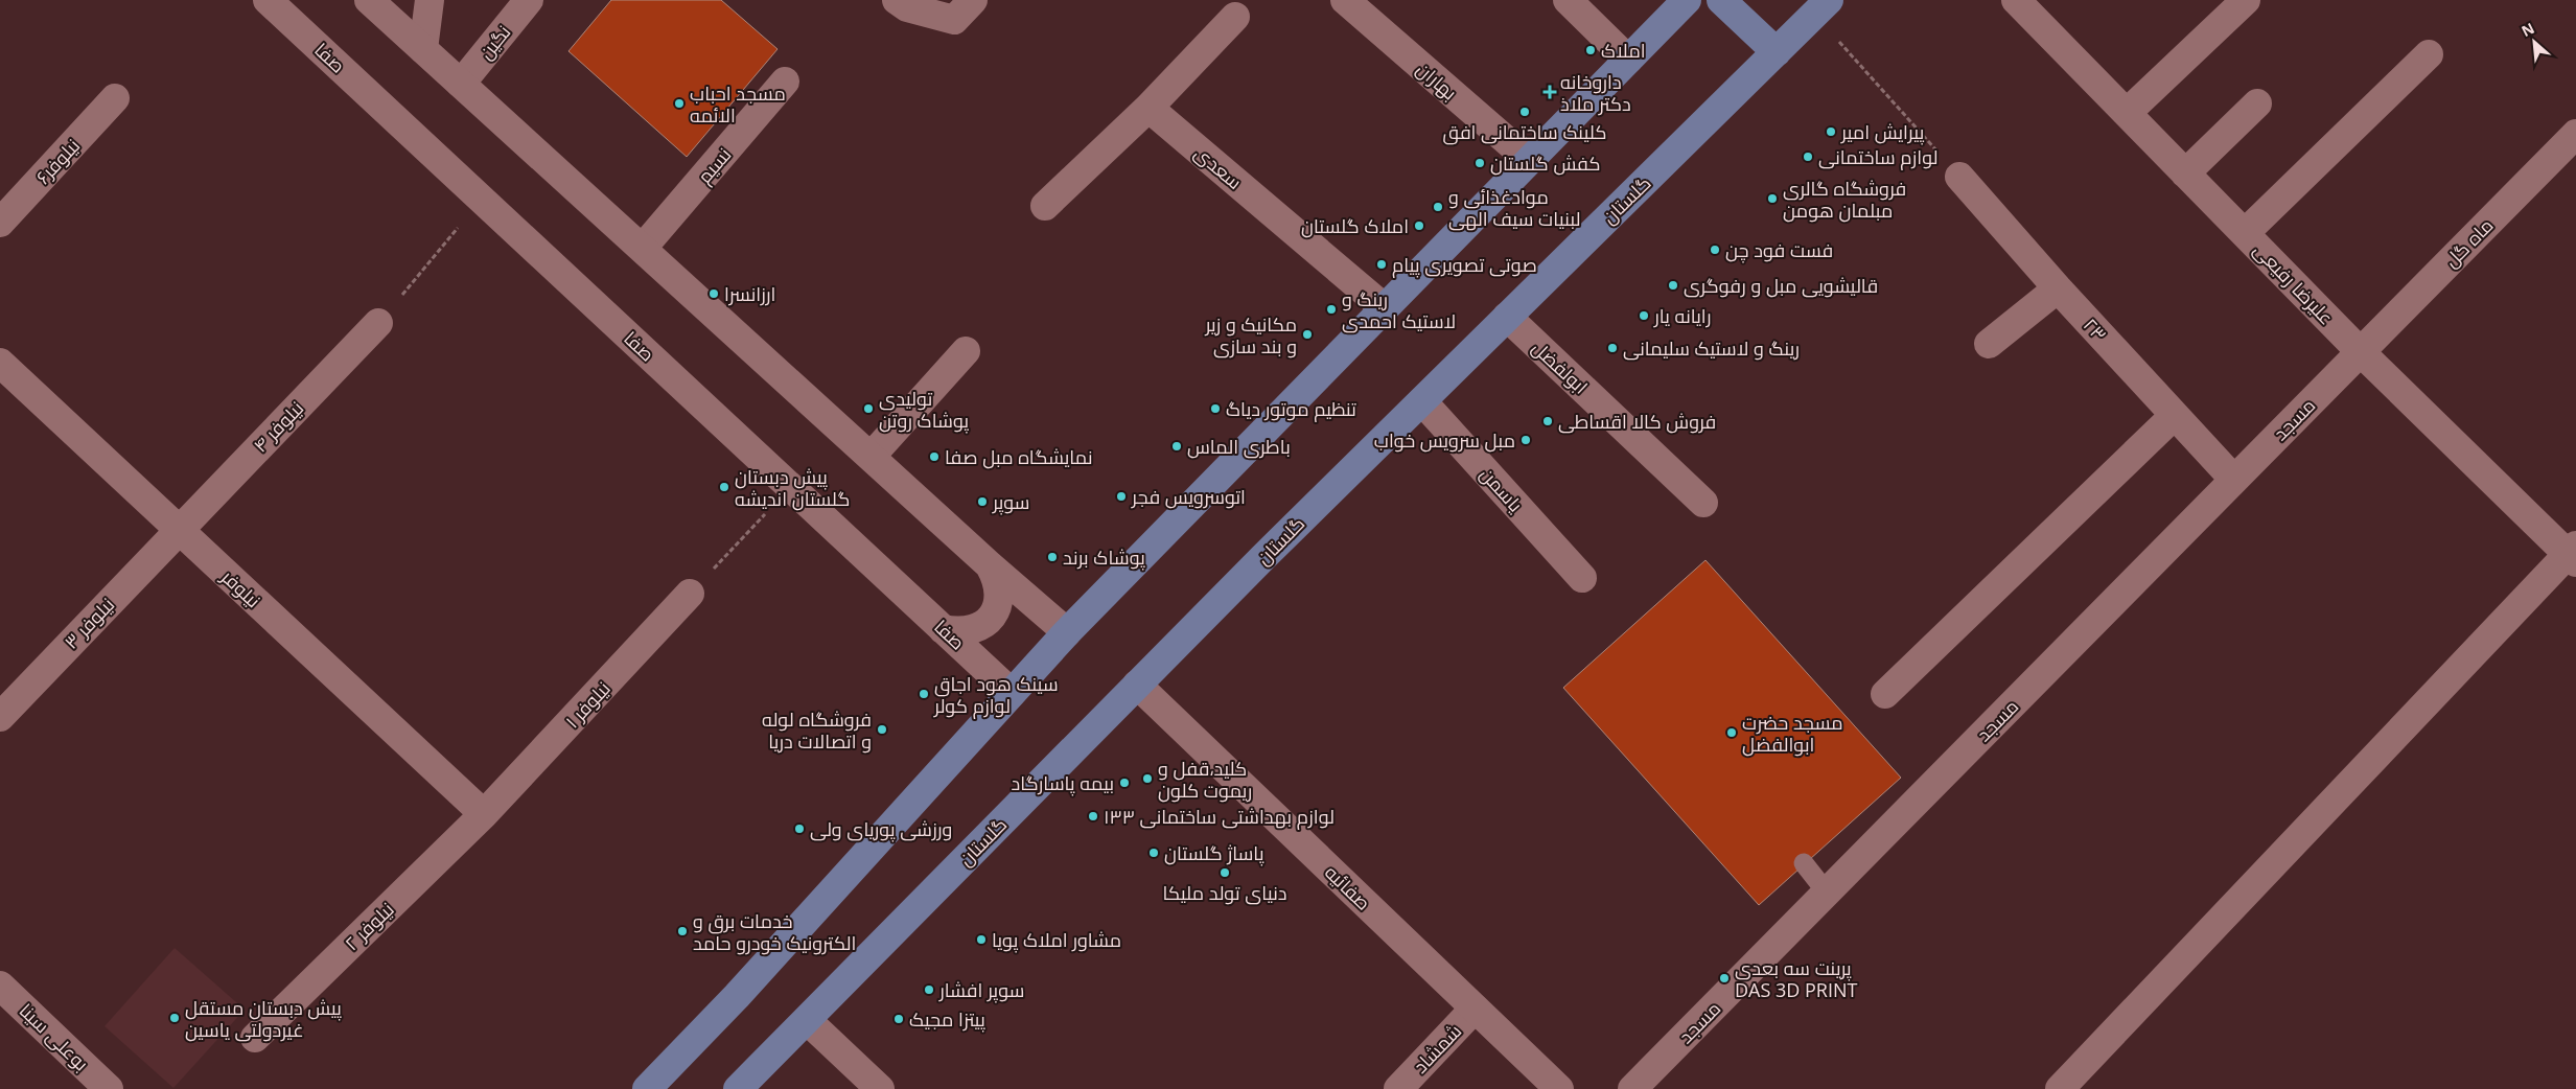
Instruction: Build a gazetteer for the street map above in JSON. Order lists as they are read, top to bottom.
{
  "streets": {
    "main road": ["گلستان"],
    "street": [
      "نگین",
      "صفا",
      "بهاران",
      "نیلوفر۶",
      "نسیم",
      "سعدی",
      "ماه گل",
      "علیرضا رفیعی",
      "۲۳",
      "ابولفضل",
      "مسجد",
      "نیلوفر ۴",
      "یاسمن",
      "نیلوفر",
      "نیلوفر ۳",
      "نیلوفر ۱",
      "صفائیه",
      "نیلوفر ۲",
      "بوعلی سینا",
      "شمشاد"
    ]
  },
  "crossings": [
    ["گلستان", "ابولفضل"],
    ["گلستان", "یاسمن"],
    ["گلستان", "صفائیه"],
    ["ماه گل", "علیرضا رفیعی"],
    ["ماه گل", "مسجد"],
    ["علیرضا رفیعی", "مسجد"],
    ["۲۳", "مسجد"],
    ["نیلوفر ۴", "نیلوفر"],
    ["نیلوفر ۴", "نیلوفر ۳"],
    ["نیلوفر", "نیلوفر ۳"],
    ["نیلوفر", "نیلوفر ۱"],
    ["نیلوفر", "نیلوفر ۲"],
    ["نیلوفر ۱", "نیلوفر ۲"],
    ["صفائیه", "شمشاد"]
  ],
  "places": {
    "other": [
      "املاک",
      "مسجد احباب الائمه",
      "کلینک ساختمانی افق",
      "پیرایش امیر",
      "لوازم ساختمانی",
      "کفش گلستان",
      "فروشگاه گالری مبلمان هومن",
      "موادغذائی و لبنیات سیف الهی",
      "املاک گلستان",
      "فست فود چن",
      "صوتی تصویری پیام",
      "قالیشویی مبل و رفوگری",
      "ارزانسرا",
      "رینگ و لاستیک احمدی",
      "رایانه یار",
      "مکانیک و زیر و بند سازی",
      "رینگ و لاستیک سلیمانی",
      "تولیدی پوشاک روتن",
      "تنظیم موتور دیاگ",
      "فروش کالا اقساطی",
      "مبل سرویس خواب",
      "باطری الماس",
      "نمایشگاه مبل صفا",
      "پیش دبستان گلستان اندیشه",
      "اتوسرویس فجر",
      "سوپر",
      "پوشاک برند",
      "سینک هود اجاق لوازم کولر",
      "فروشگاه لوله و اتصالات دریا",
      "مسجد حضرت ابوالفضل",
      "کلید،قفل و ریموت کلون",
      "بیمه پاسارگاد",
      "لوازم بهداشتی ساختمانی ۱۳۳",
      "ورزشی پوریای ولی",
      "پاساژ گلستان",
      "دنیای تولد ملیکا",
      "خدمات برق و الکترونیک خودرو حامد",
      "مشاور املاک پویا",
      "پرینت سه بعدی DAS 3D PRINT",
      "سوپر افشار",
      "پیش دبستان مستقل غیردولتی یاسین",
      "پیتزا مجیک"
    ],
    "health": ["داروخانه دکتر ملاذ"]
  },
  "north": "top left"
}
